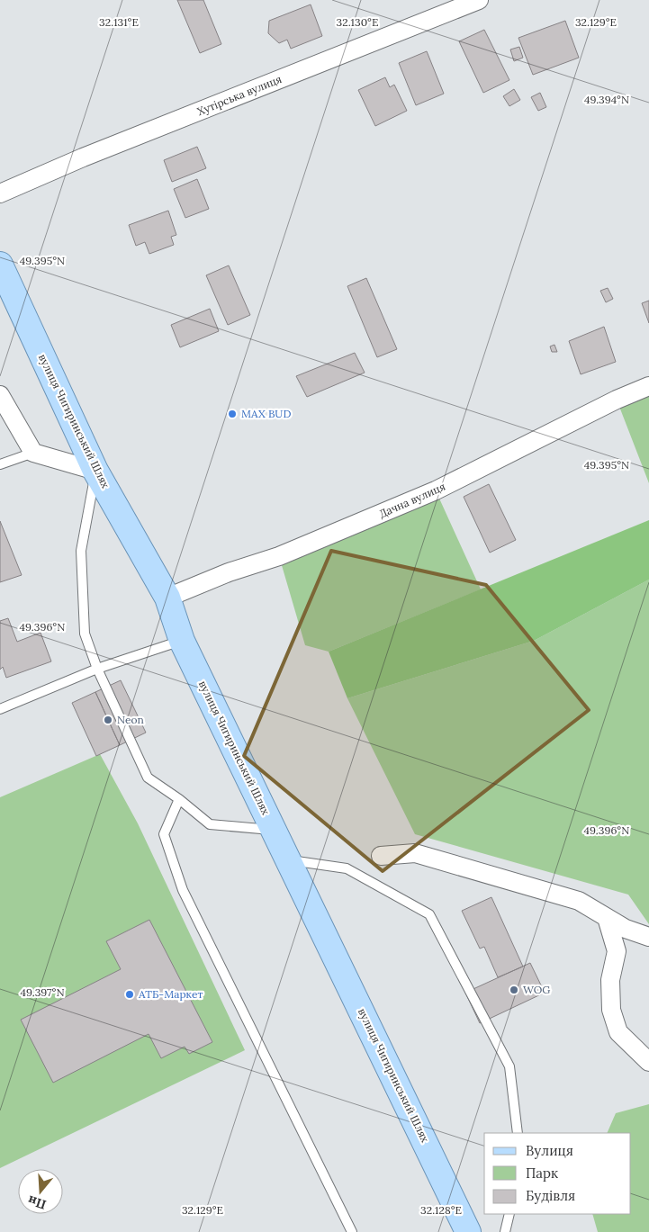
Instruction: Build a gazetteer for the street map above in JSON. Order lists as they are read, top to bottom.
{
  "streets": {
    "main road": ["вулиця Чигиринський Шлях"],
    "street": ["Хутірська вулиця", "Дачна вулиця"]
  },
  "crossings": [
    ["вулиця Чигиринський Шлях", "Дачна вулиця"]
  ],
  "places": [
    "MAX BUD",
    "Neon",
    "WOG",
    "АТБ-Маркет"
  ],
  "legend": ["Вулиця", "Парк", "Будівля"],
  "north": "bottom",
  "coordinates": [
    "32.131°E",
    "32.130°E",
    "32.129°E",
    "49.394°N",
    "49.395°N",
    "49.396°N",
    "49.397°N",
    "32.128°E"
  ]
}
